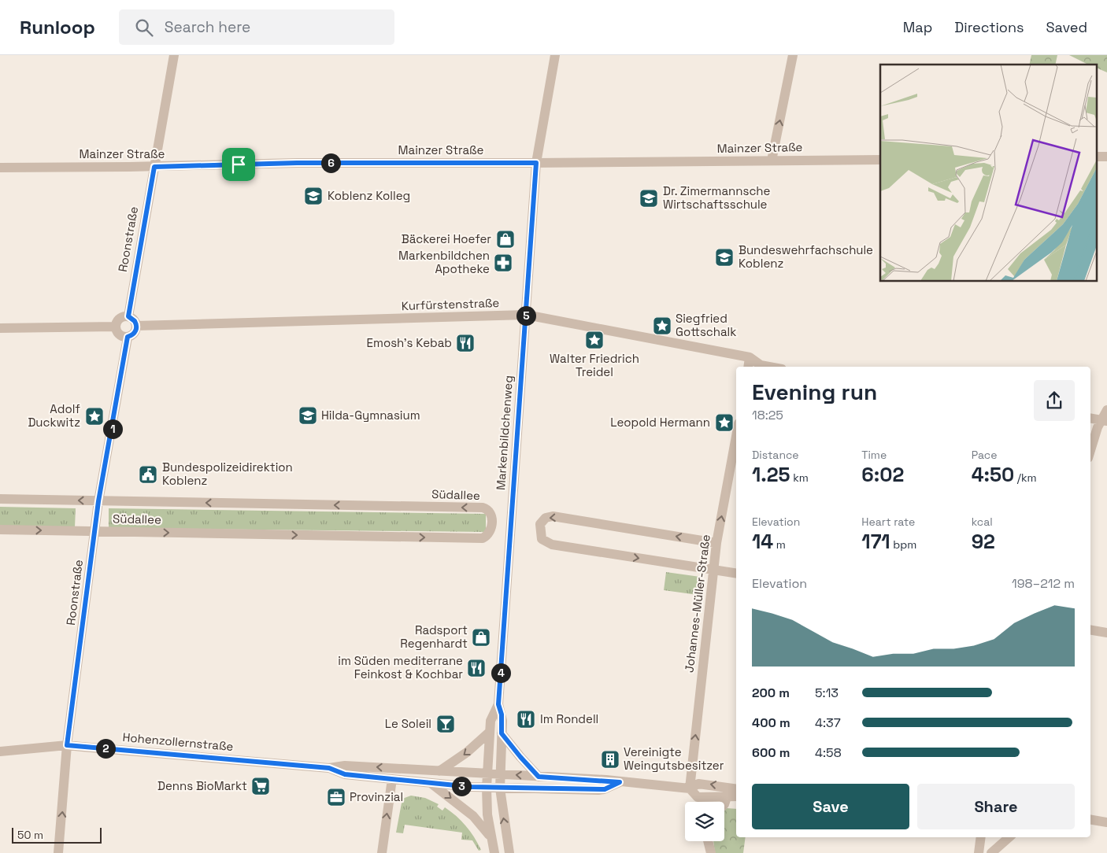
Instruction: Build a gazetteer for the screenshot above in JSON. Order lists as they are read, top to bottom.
{
  "streets": {
    "street": [
      "Mainzer Straße",
      "Roonstraße",
      "Kurfürstenstraße",
      "Markenbildchenweg",
      "Südallee",
      "Johannes-Müller-Straße",
      "Hohenzollernstraße"
    ]
  },
  "crossings": [
    ["Mainzer Straße", "Roonstraße"],
    ["Mainzer Straße", "Markenbildchenweg"],
    ["Roonstraße", "Kurfürstenstraße"],
    ["Roonstraße", "Südallee"],
    ["Roonstraße", "Hohenzollernstraße"],
    ["Kurfürstenstraße", "Markenbildchenweg"],
    ["Markenbildchenweg", "Hohenzollernstraße"],
    ["Johannes-Müller-Straße", "Hohenzollernstraße"]
  ],
  "one_way": ["Johannes-Müller-Straße"],
  "places": {
    "school or university": [
      "Koblenz Kolleg",
      "Dr. Zimermannsche Wirtschaftsschule",
      "Bundeswehrfachschule Koblenz",
      "Hilda-Gymnasium"
    ],
    "shop": ["Bäckerei Hoefer", "Radsport Regenhardt"],
    "pharmacy": ["Markenbildchen Apotheke"],
    "place": [
      "Siegfried Gottschalk",
      "Walter Friedrich Treidel",
      "Adolf Duckwitz",
      "Leopold Hermann"
    ],
    "restaurant": ["Emosh's Kebab", "im Süden mediterrane Feinkost & Kochbar", "Im Rondell"],
    "public building": ["Bundespolizeidirektion Koblenz"],
    "bar": ["Le Soleil"],
    "building": ["Vereinigte Weingutsbesitzer"],
    "supermarket": ["Denns BioMarkt"],
    "office": ["Provinzial"]
  },
  "scale_bar": "50 m",
  "page": {
    "header": "Runloop",
    "search": "Search here",
    "nav": ["Map", "Directions", "Saved"],
    "pins": [
      "6",
      "5",
      "1",
      "4",
      "2",
      "3"
    ],
    "heading": ["Evening run", "18:25"],
    "stats": [
      ["Distance", "1.25 km"],
      ["Time", "6:02"],
      ["Pace", "4:50 /km"],
      ["Elevation", "14 m"],
      ["Heart rate", "171 bpm"],
      ["kcal", "92"]
    ],
    "chart": ["Elevation", "198–212 m"],
    "list": [
      {
        "name": "200 m",
        "note": "5:13"
      },
      {
        "name": "400 m",
        "note": "4:37"
      },
      {
        "name": "600 m",
        "note": "4:58"
      }
    ],
    "buttons": ["Save", "Share"],
    "scale": "50 m"
  }
}
